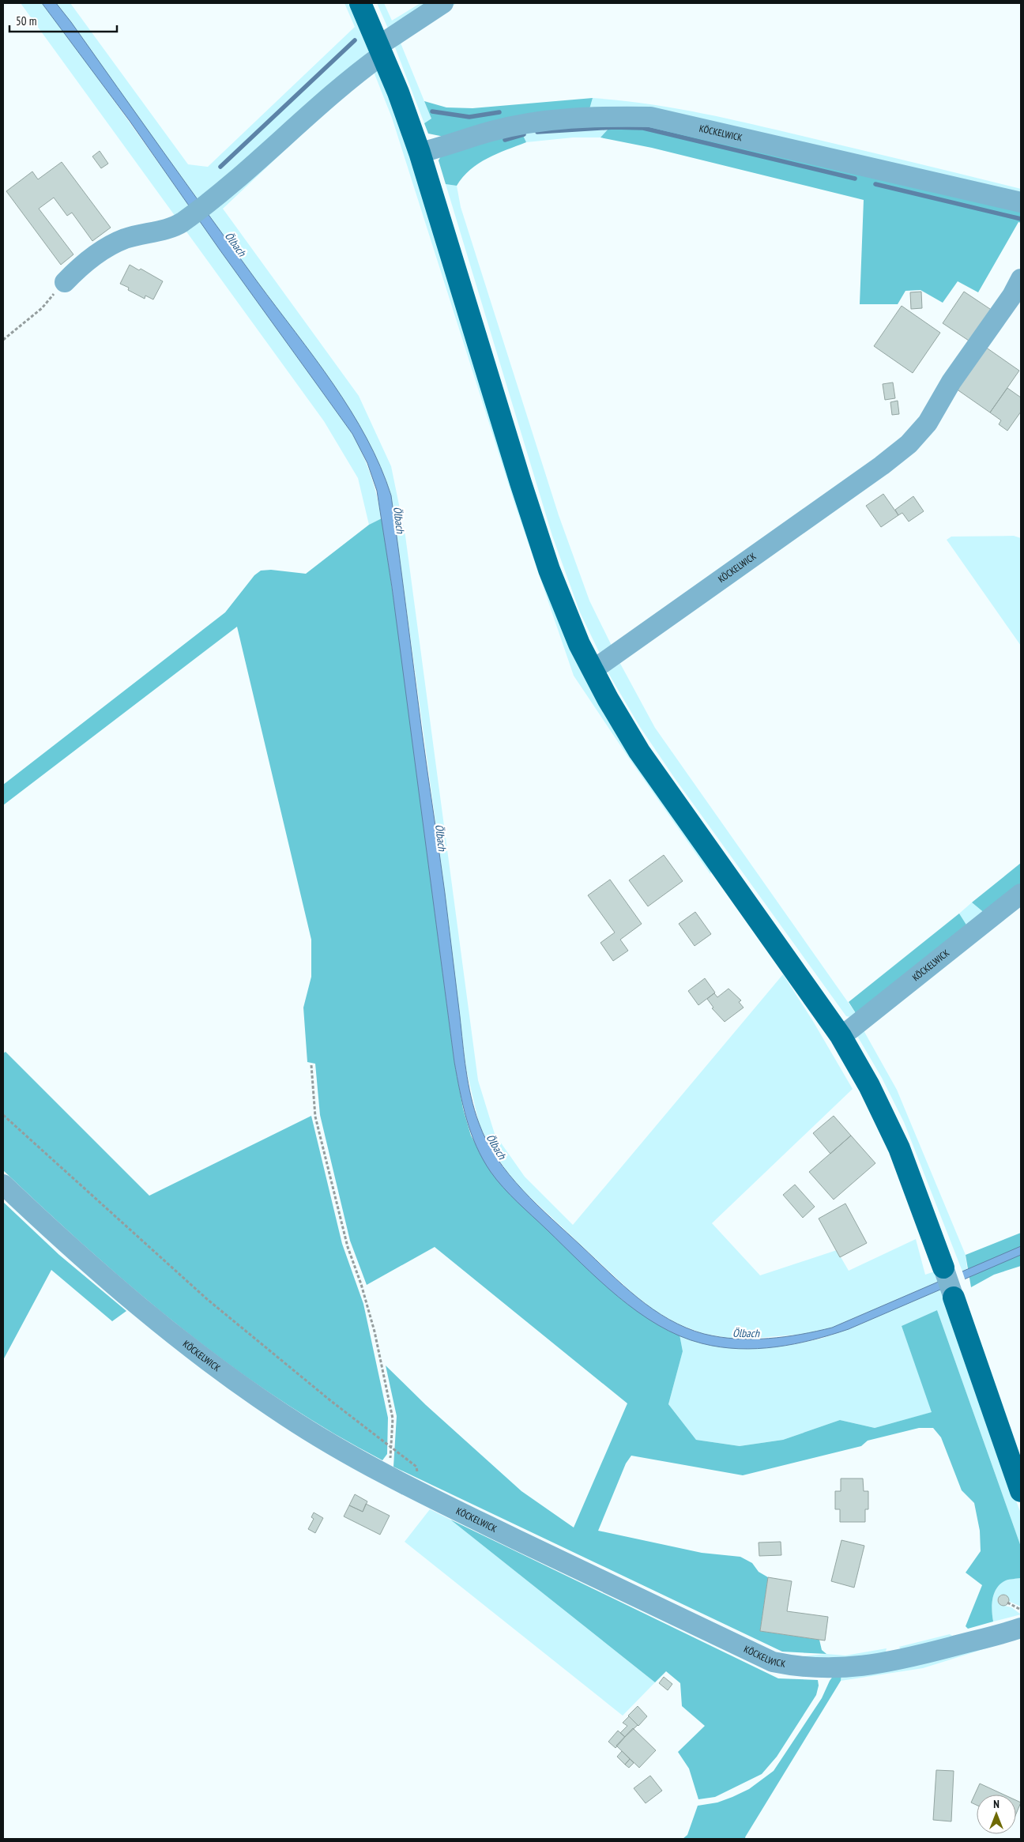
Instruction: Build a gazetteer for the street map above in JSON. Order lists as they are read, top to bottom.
{
  "streets": {
    "street": ["KÖCKELWICK"]
  },
  "water": ["Ölbach"],
  "scale_bar": "50 m",
  "north": "top"
}
